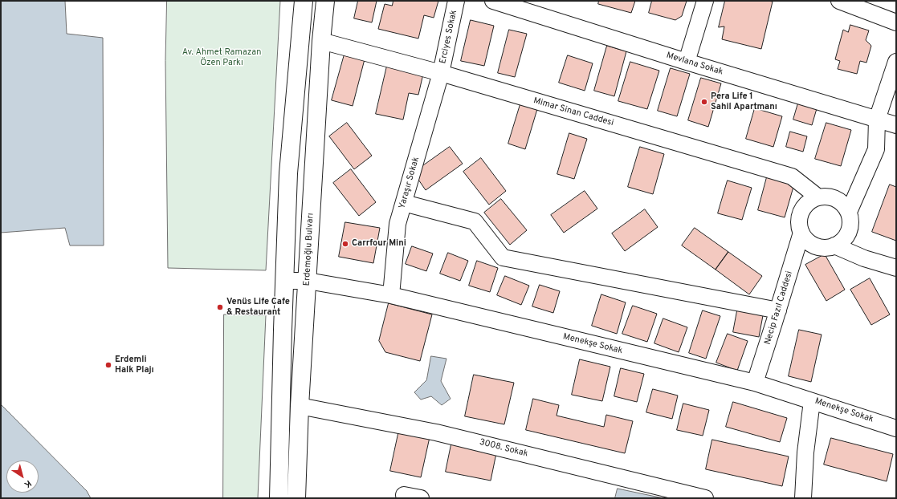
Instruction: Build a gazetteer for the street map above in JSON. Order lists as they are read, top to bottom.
{
  "streets": {
    "main road": ["Erdemoğlu Bulvarı"],
    "street": [
      "Erciyes Sokak",
      "Mevlana Sokak",
      "Mimar Sinan Caddesi",
      "Yaraşır Sokak",
      "Necip Fazıl Caddesi",
      "Menekşe Sokak",
      "3008. Sokak"
    ]
  },
  "crossings": [
    ["Erciyes Sokak", "Mimar Sinan Caddesi"],
    ["Erciyes Sokak", "Yaraşır Sokak"],
    ["Mimar Sinan Caddesi", "Yaraşır Sokak"],
    ["Mimar Sinan Caddesi", "Erdemoğlu Bulvarı"],
    ["Mimar Sinan Caddesi", "Necip Fazıl Caddesi"],
    ["Yaraşır Sokak", "Menekşe Sokak"],
    ["Erdemoğlu Bulvarı", "Menekşe Sokak"],
    ["Erdemoğlu Bulvarı", "3008. Sokak"],
    ["Necip Fazıl Caddesi", "Menekşe Sokak"]
  ],
  "parks": ["Av. Ahmet Ramazan Özen Parkı"],
  "places": [
    "Pera Life 1 Sahil Apartmanı",
    "Carrfour Mini",
    "Venüs Life Cafe & Restaurant",
    "Erdemli Halk Plajı"
  ],
  "north": "bottom right"
}
